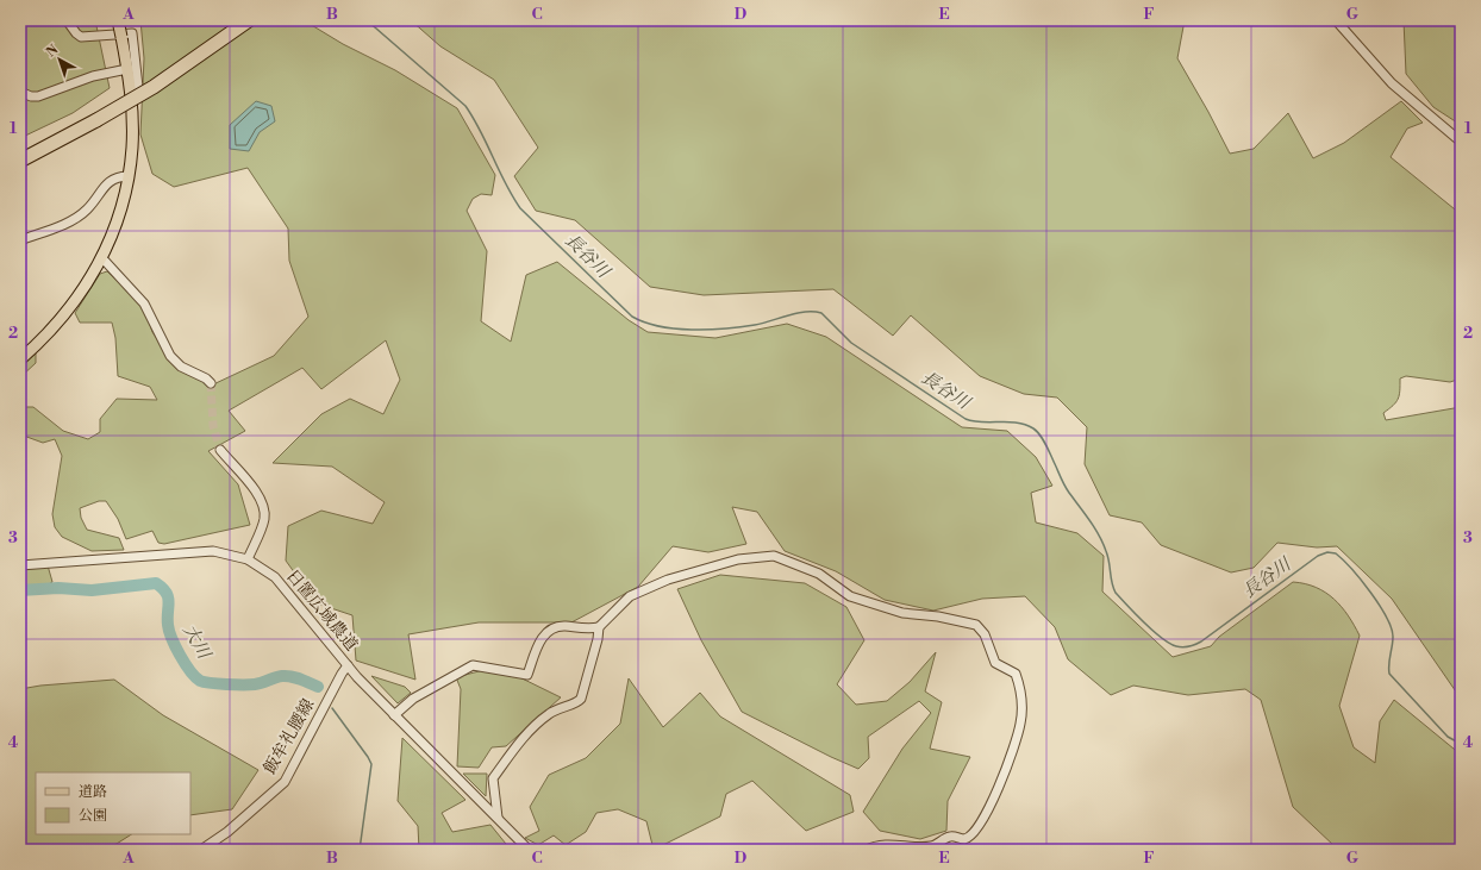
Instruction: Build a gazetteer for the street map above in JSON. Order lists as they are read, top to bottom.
{
  "streets": {
    "street": ["日置広域農道", "飯牟礼腰線"]
  },
  "crossings": [
    ["日置広域農道", "飯牟礼腰線"]
  ],
  "water": ["長谷川", "大川"],
  "legend": ["道路", "公園"],
  "north": "top left",
  "grid": {
    "columns": [
      "A",
      "B",
      "C",
      "D",
      "E",
      "F",
      "G"
    ],
    "rows": [
      "1",
      "2",
      "3",
      "4"
    ]
  }
}
